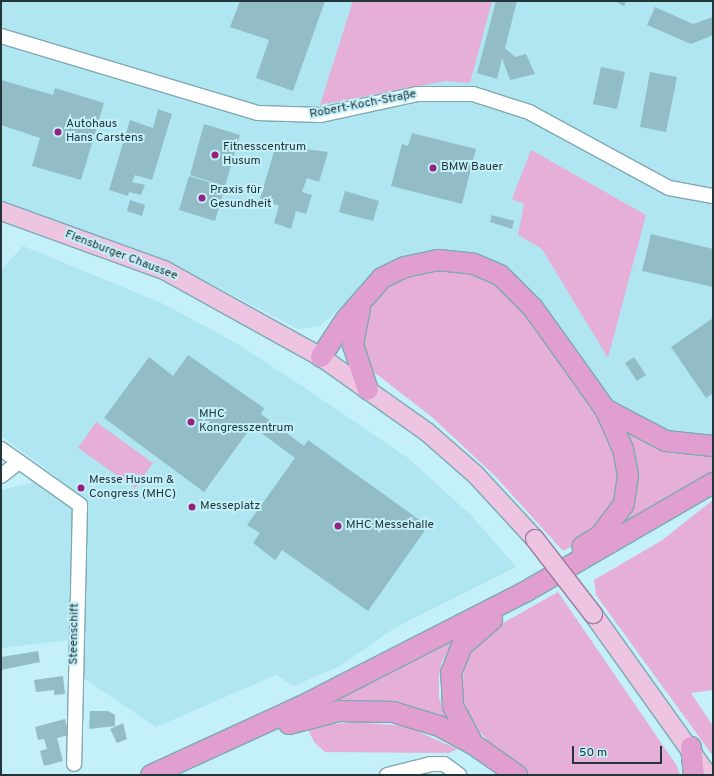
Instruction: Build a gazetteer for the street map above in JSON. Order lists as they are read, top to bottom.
{
  "streets": {
    "main road": ["Flensburger Chaussee"],
    "street": ["Robert-Koch-Straße", "Steenschift"]
  },
  "places": [
    "Autohaus Hans Carstens",
    "Fitnesscentrum Husum",
    "BMW Bauer",
    "Praxis für Gesundheit",
    "MHC Kongresszentrum",
    "Messe Husum & Congress (MHC)",
    "Messeplatz",
    "MHC Messehalle"
  ],
  "scale_bar": "50 m"
}
